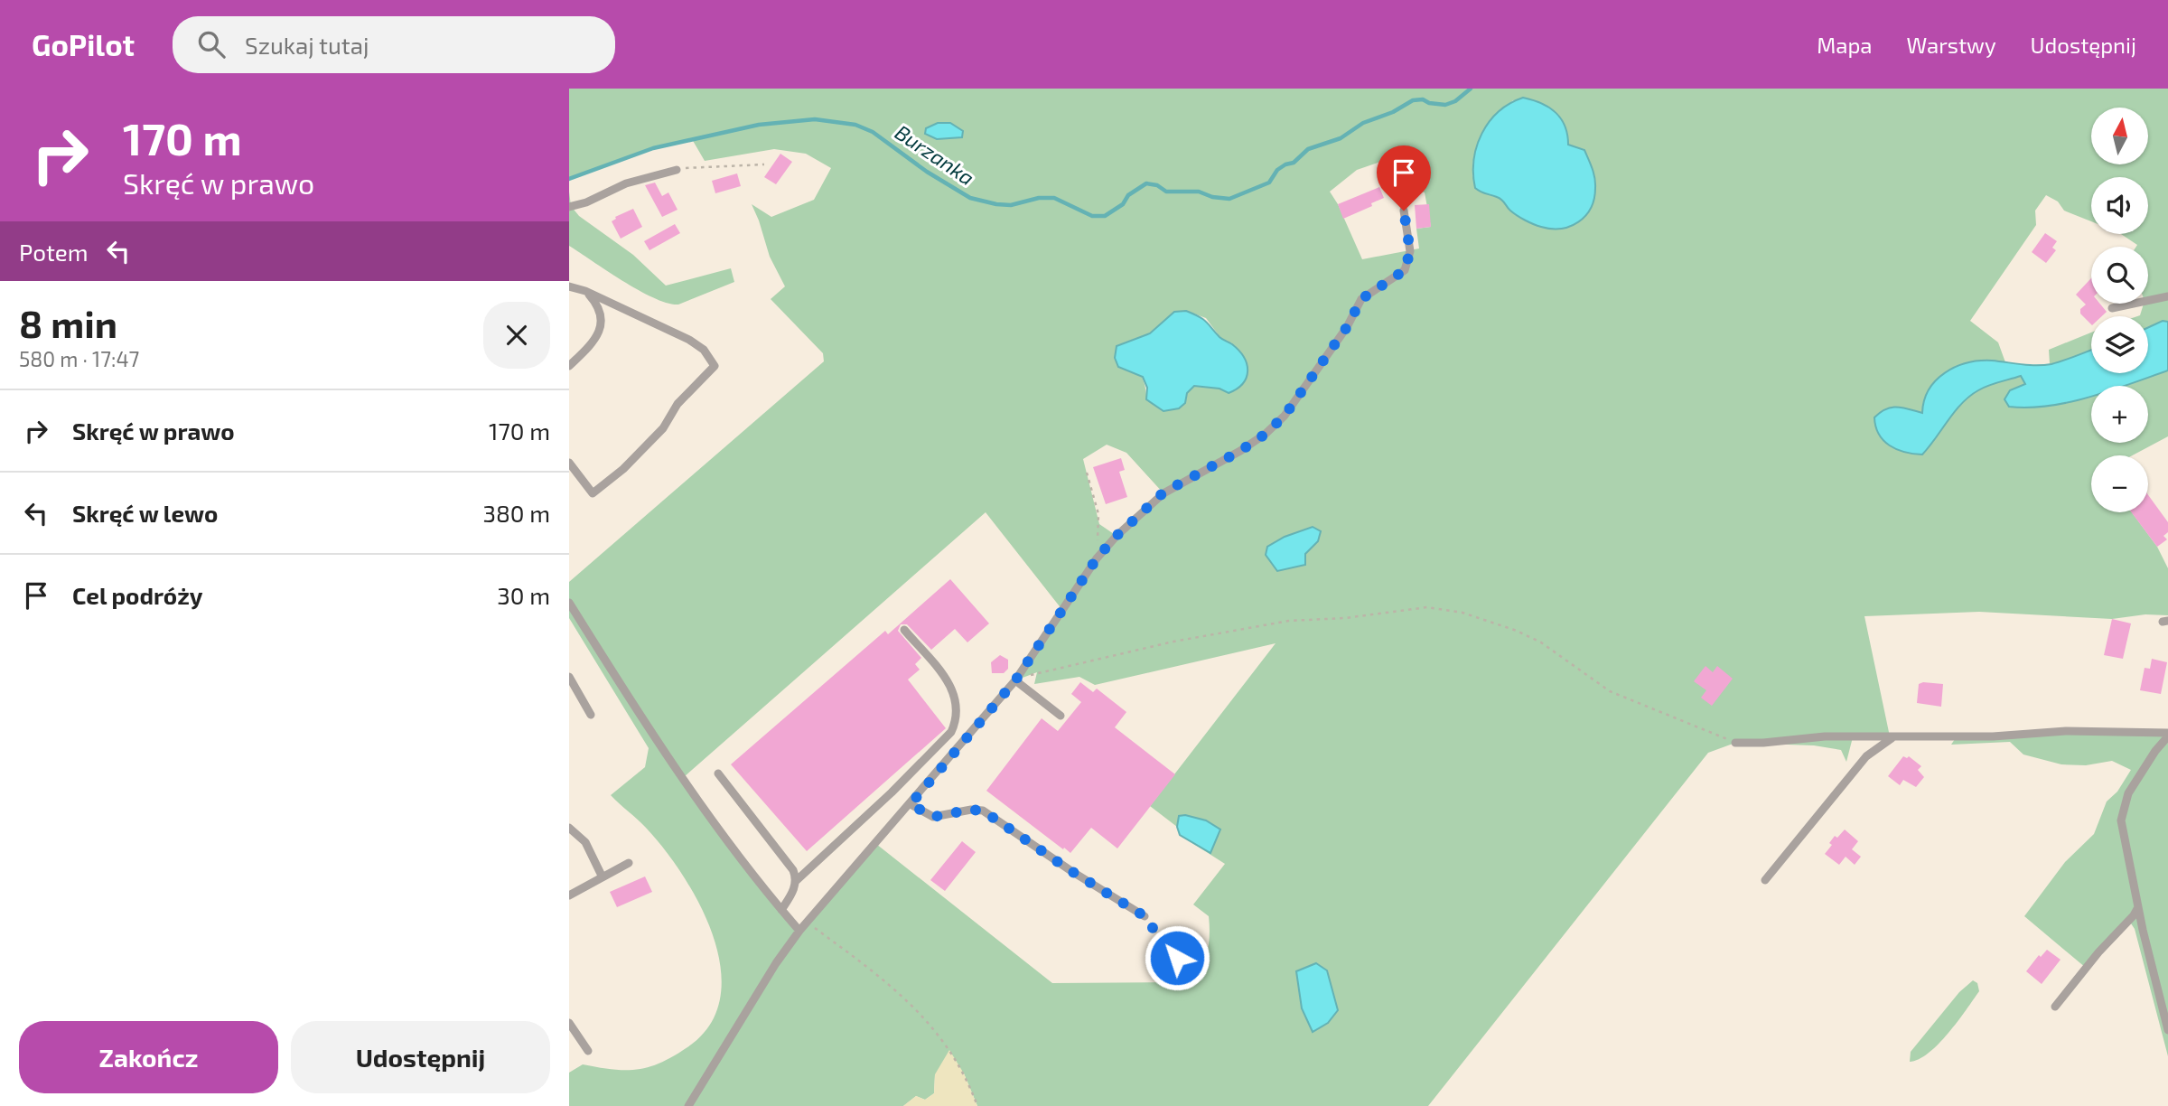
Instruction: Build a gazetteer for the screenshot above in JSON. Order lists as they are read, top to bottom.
{
  "water": ["Burzanka"],
  "north": "top",
  "page": {
    "header": "GoPilot",
    "search": "Szukaj tutaj",
    "nav": ["Mapa", "Warstwy", "Udostępnij"],
    "turn": ["170 m", "Skręć w prawo"],
    "map_buttons": ["+", "−"],
    "then": "Potem",
    "heading": ["8 min", "580 m · 17:47"],
    "list": [
      {
        "name": "Skręć w prawo",
        "value": "170 m"
      },
      {
        "name": "Skręć w lewo",
        "value": "380 m"
      },
      {
        "name": "Cel podróży",
        "value": "30 m"
      }
    ],
    "buttons": ["Zakończ", "Udostępnij"]
  }
}
